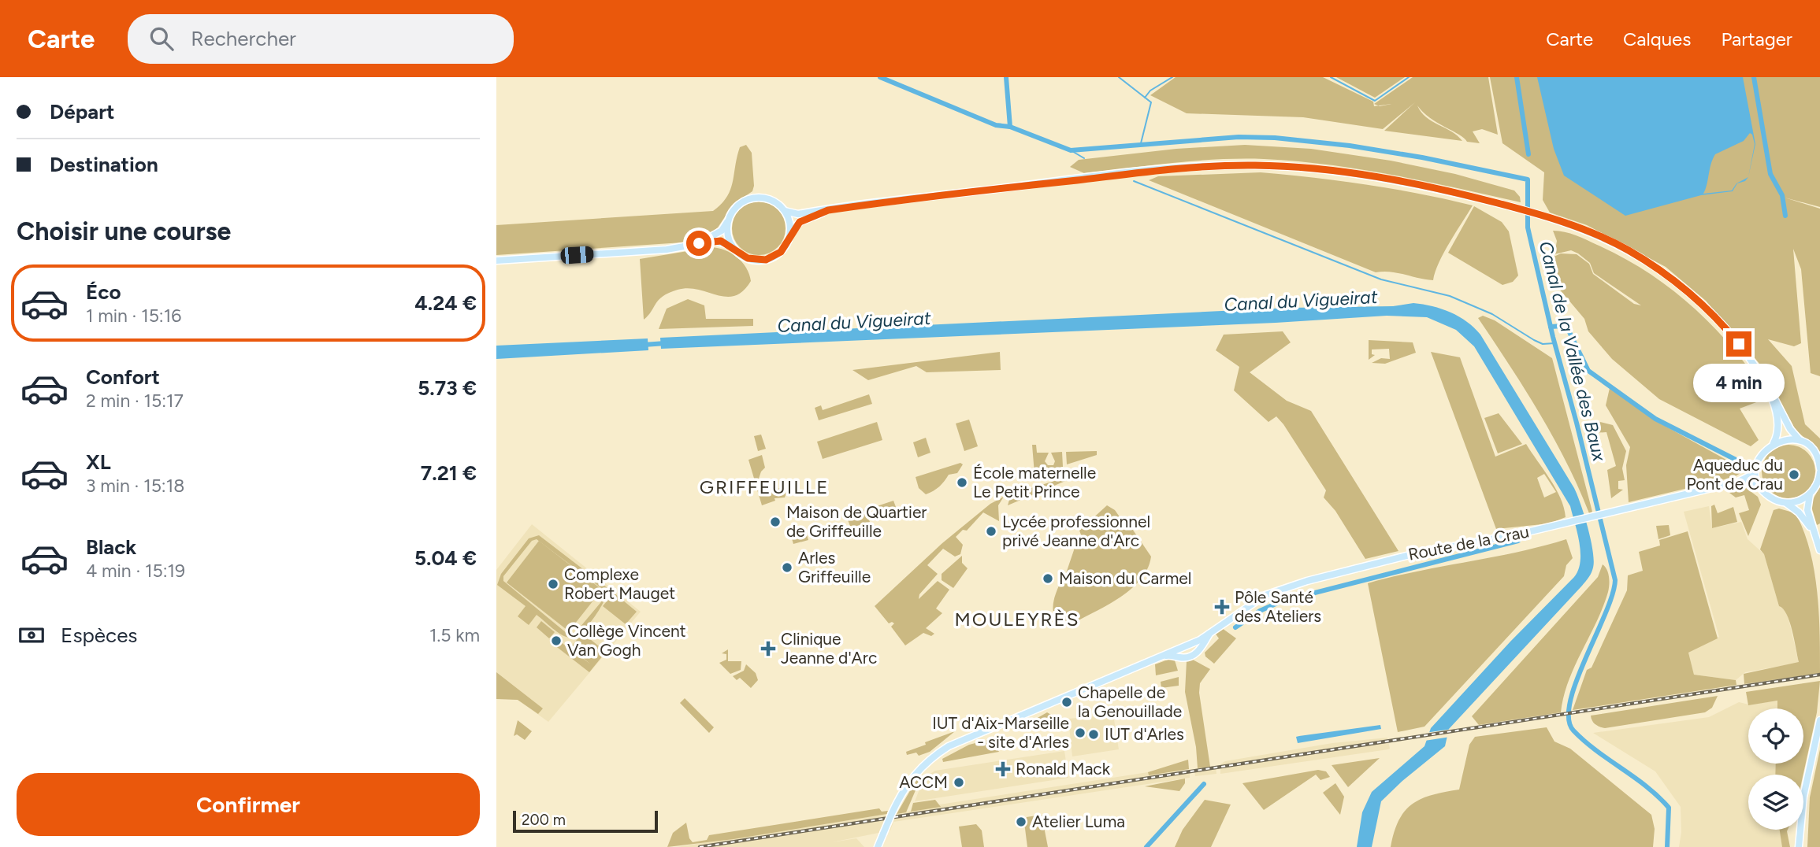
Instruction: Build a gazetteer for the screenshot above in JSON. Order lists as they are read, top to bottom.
{
  "streets": {
    "main road": ["Route de la Crau"]
  },
  "districts": ["GRIFFEUILLE", "MOULEYRÈS"],
  "water": ["Canal du Vigueirat", "Canal de la Vallée des Baux"],
  "places": {
    "other": [
      "Aqueduc du Pont de Crau",
      "École maternelle Le Petit Prince",
      "Maison de Quartier de Griffeuille",
      "Lycée professionnel privé Jeanne d'Arc",
      "Arles Griffeuille",
      "Maison du Carmel",
      "Complexe Robert Mauget",
      "Collège Vincent Van Gogh",
      "Chapelle de la Genouillade",
      "IUT d'Aix-Marseille - site d'Arles",
      "IUT d'Arles",
      "ACCM",
      "Atelier Luma"
    ],
    "health": ["Pôle Santé des Ateliers", "Clinique Jeanne d'Arc", "Ronald Mack"]
  },
  "scale_bar": "200 m",
  "page": {
    "header": "Carte",
    "search": "Rechercher",
    "nav": ["Carte", "Calques", "Partager"],
    "banner": ["Départ", "Destination"],
    "heading": "Choisir une course",
    "list": [
      {
        "name": "Éco",
        "note": "1 min · 15:16",
        "value": "4.24 €"
      },
      {
        "name": "Confort",
        "note": "2 min · 15:17",
        "value": "5.73 €"
      },
      {
        "name": "XL",
        "note": "3 min · 15:18",
        "value": "7.21 €"
      },
      {
        "name": "Black",
        "note": "4 min · 15:19",
        "value": "5.04 €"
      }
    ],
    "bubble": "4 min",
    "pay": ["Espèces", "1.5 km"],
    "buttons": "Confirmer",
    "scale": "200 m"
  }
}
